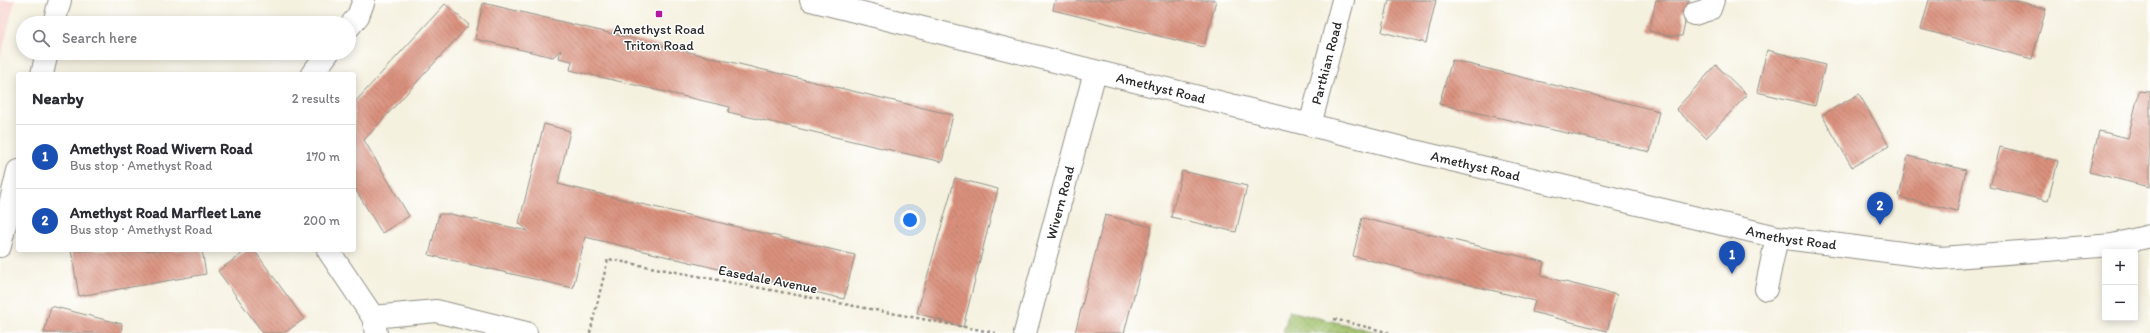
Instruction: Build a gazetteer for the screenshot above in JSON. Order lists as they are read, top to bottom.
{
  "streets": {
    "street": ["Parthian Road", "Amethyst Road", "Wivern Road"],
    "path": ["Easedale Avenue"]
  },
  "crossings": [
    ["Parthian Road", "Amethyst Road"],
    ["Amethyst Road", "Wivern Road"]
  ],
  "places": {
    "transit": ["Amethyst Road Triton Road"]
  },
  "page": {
    "search": "Search here",
    "heading": ["Nearby", "2 results"],
    "list": [
      {
        "mark": "1",
        "name": "Amethyst Road Wivern Road",
        "note": "Bus stop · Amethyst Road",
        "value": "170 m"
      },
      {
        "mark": "2",
        "name": "Amethyst Road Marfleet Lane",
        "note": "Bus stop · Amethyst Road",
        "value": "200 m"
      }
    ],
    "pins": ["2", "1"],
    "map_buttons": ["+", "−"]
  }
}
